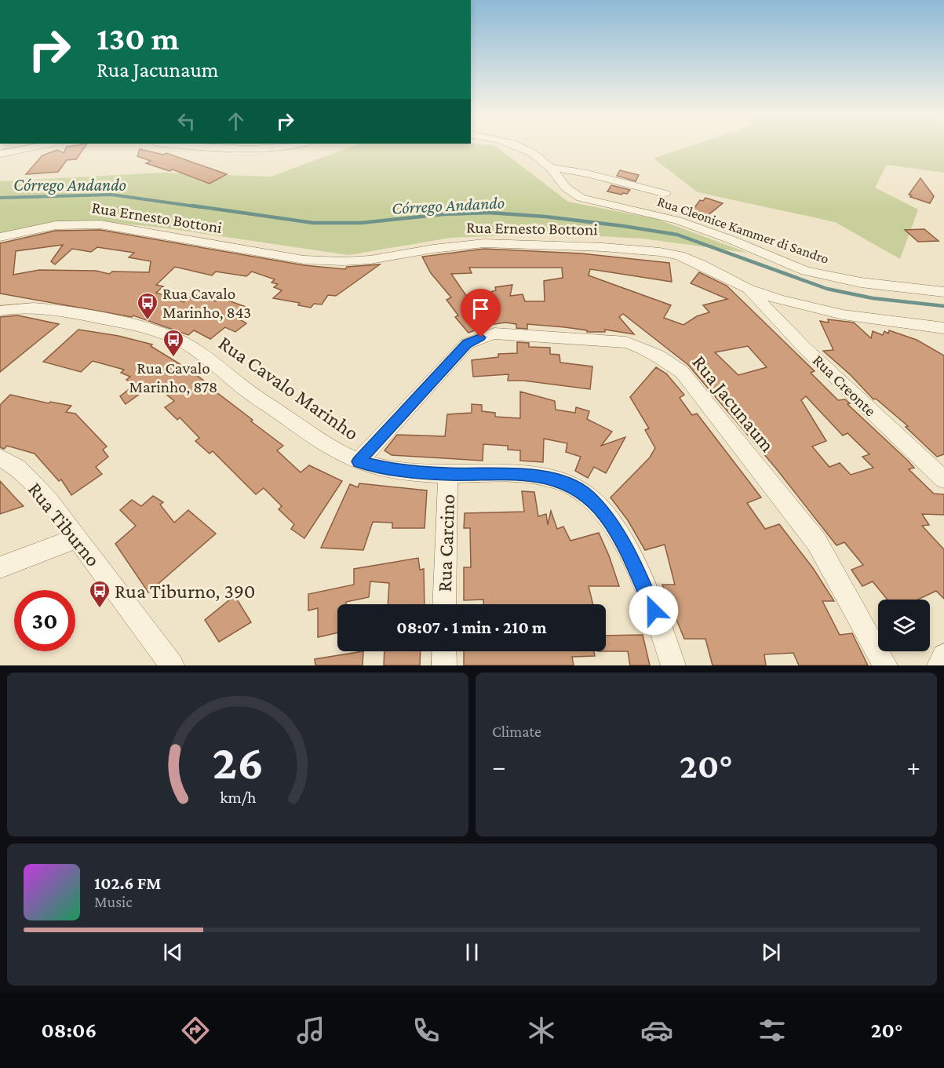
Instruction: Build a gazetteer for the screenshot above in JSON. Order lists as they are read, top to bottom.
{
  "streets": {
    "street": [
      "Rua Ernesto Bottoni",
      "Rua Cleonice Kammer di Sandro",
      "Rua Creonte",
      "Rua Cavalo Marinho",
      "Rua Jacunaum",
      "Rua Tiburno",
      "Rua Carcino"
    ]
  },
  "crossings": [
    ["Rua Ernesto Bottoni", "Rua Creonte"],
    ["Rua Cavalo Marinho", "Rua Jacunaum"],
    ["Rua Cavalo Marinho", "Rua Carcino"]
  ],
  "water": ["Córrego Andando"],
  "places": {
    "bus stop": ["Rua Cavalo Marinho, 843", "Rua Cavalo Marinho, 878", "Rua Tiburno, 390"]
  },
  "page": {
    "turn": ["130 m", "Rua Jacunaum"],
    "limit": "30",
    "trip": "08:07 · 1 min · 210 m",
    "tile": "Climate",
    "heat": ["−", "20°", "+"],
    "song": ["102.6 FM", "Music"],
    "tabs": ["08:06", "20°"],
    "gauge": ["26", "km/h"]
  }
}
